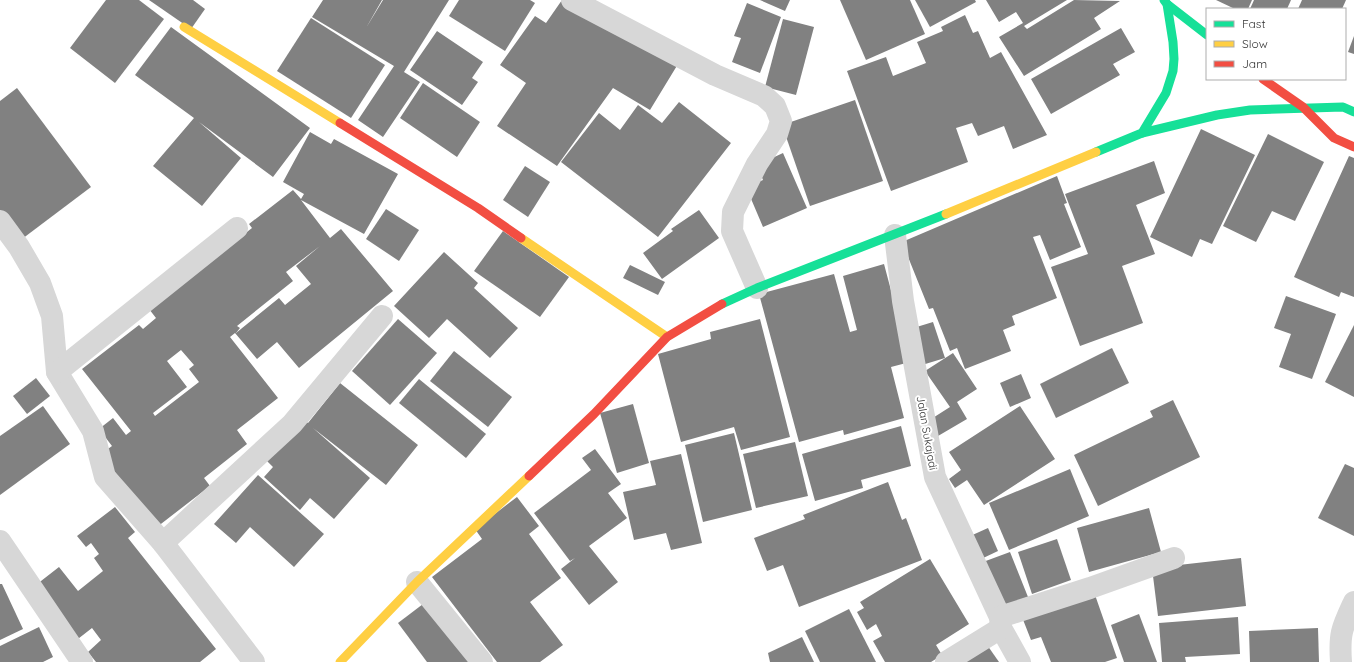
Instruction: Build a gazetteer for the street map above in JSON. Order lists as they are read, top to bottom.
{
  "streets": {
    "street": ["Jalan Sukajadi"]
  },
  "legend": ["Fast", "Slow", "Jam"]
}
